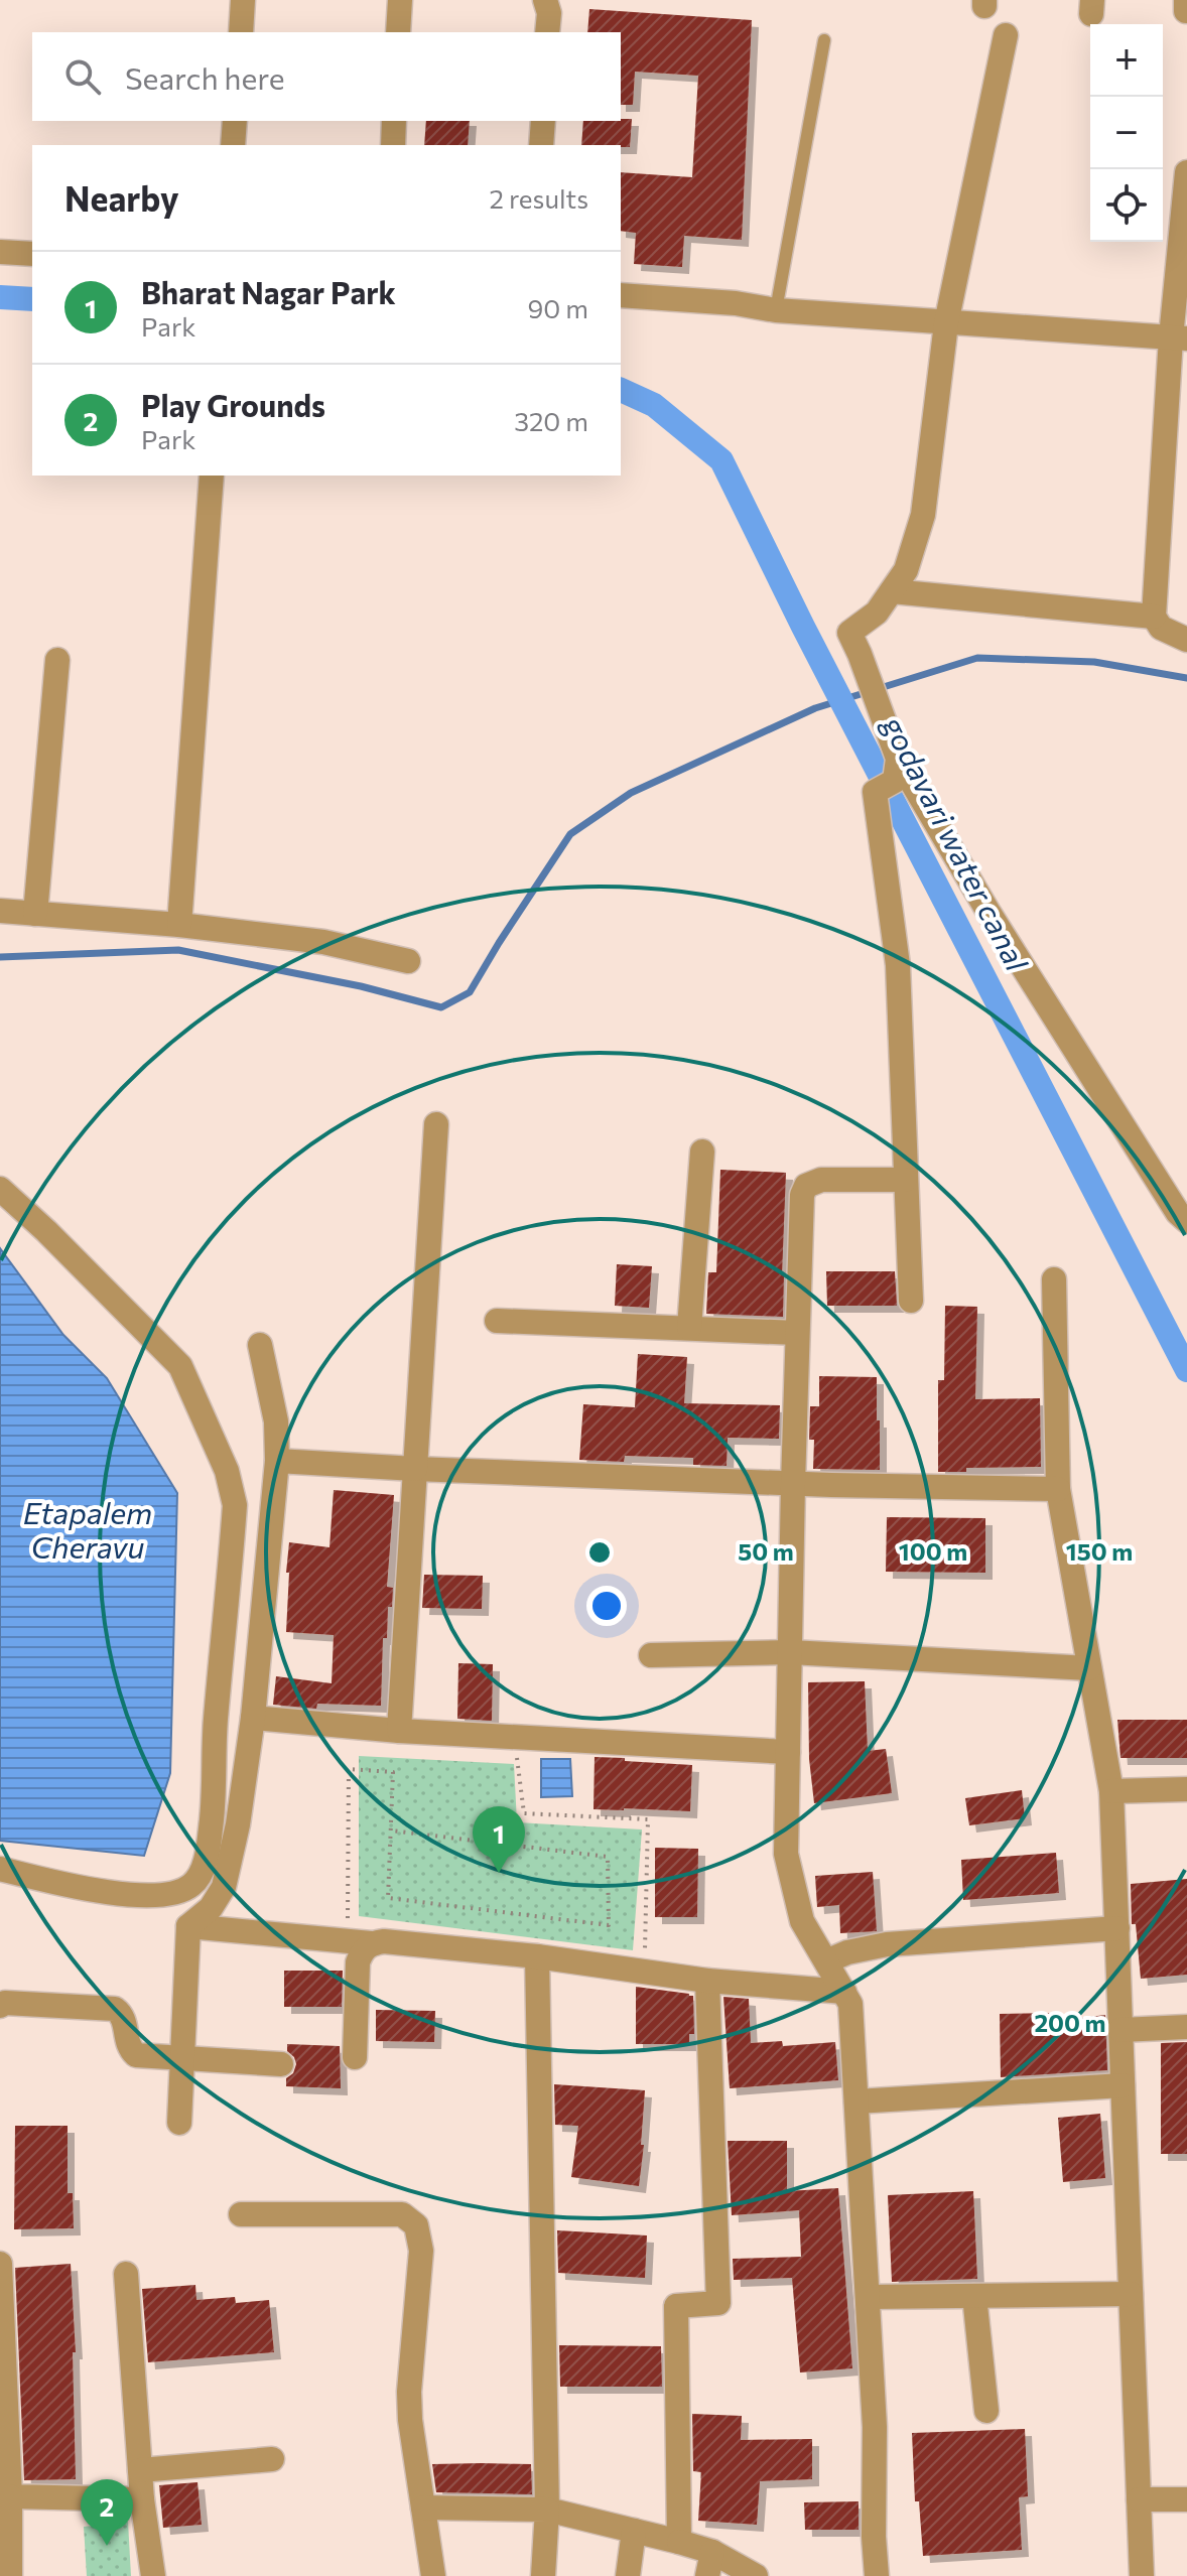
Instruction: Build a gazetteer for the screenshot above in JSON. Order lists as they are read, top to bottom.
{
  "water": ["godavari water canal", "Etapalem Cheravu"],
  "page": {
    "map_buttons": ["+", "−"],
    "search": "Search here",
    "heading": ["Nearby", "2 results"],
    "list": [
      {
        "mark": "1",
        "name": "Bharat Nagar Park",
        "note": "Park",
        "value": "90 m"
      },
      {
        "mark": "2",
        "name": "Play Grounds",
        "note": "Park",
        "value": "320 m"
      }
    ],
    "pins": ["1", "2"]
  },
  "rings": [
    "50 m",
    "100 m",
    "150 m",
    "200 m"
  ]
}
